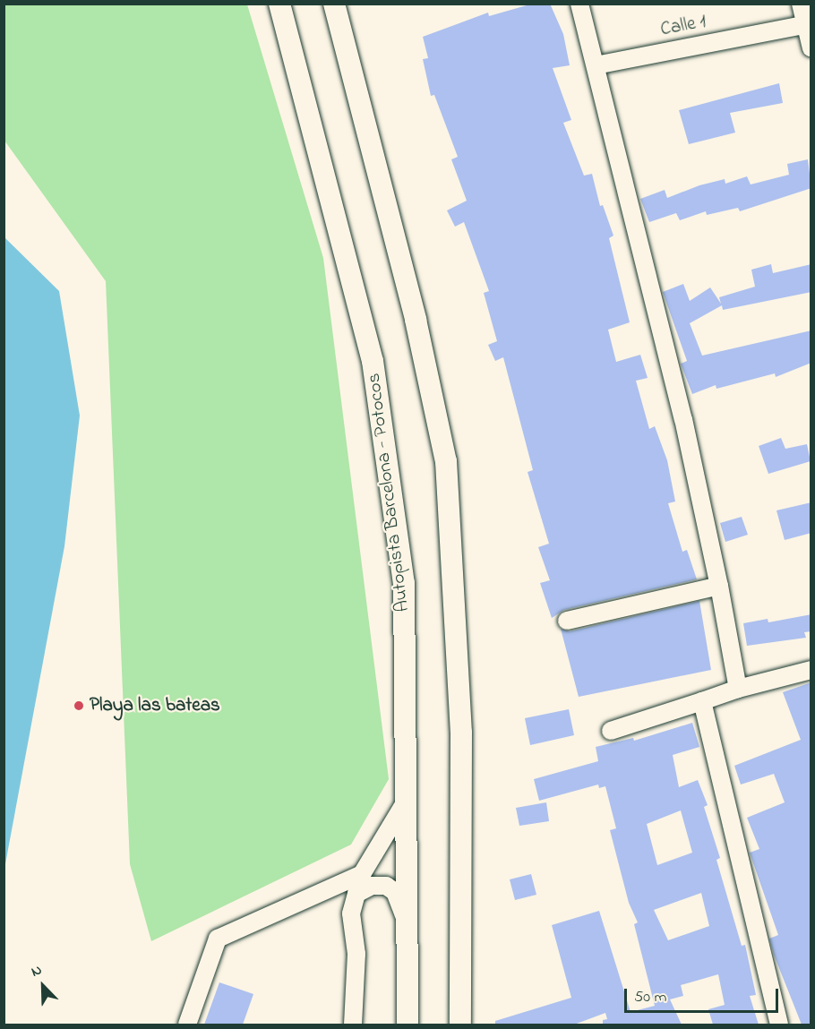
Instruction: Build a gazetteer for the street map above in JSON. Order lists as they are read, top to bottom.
{
  "streets": {
    "street": ["Calle 1", "Autopista Barcelona - Potocos"]
  },
  "places": ["Playa las bateas"],
  "scale_bar": "50 m",
  "north": "top left"
}
